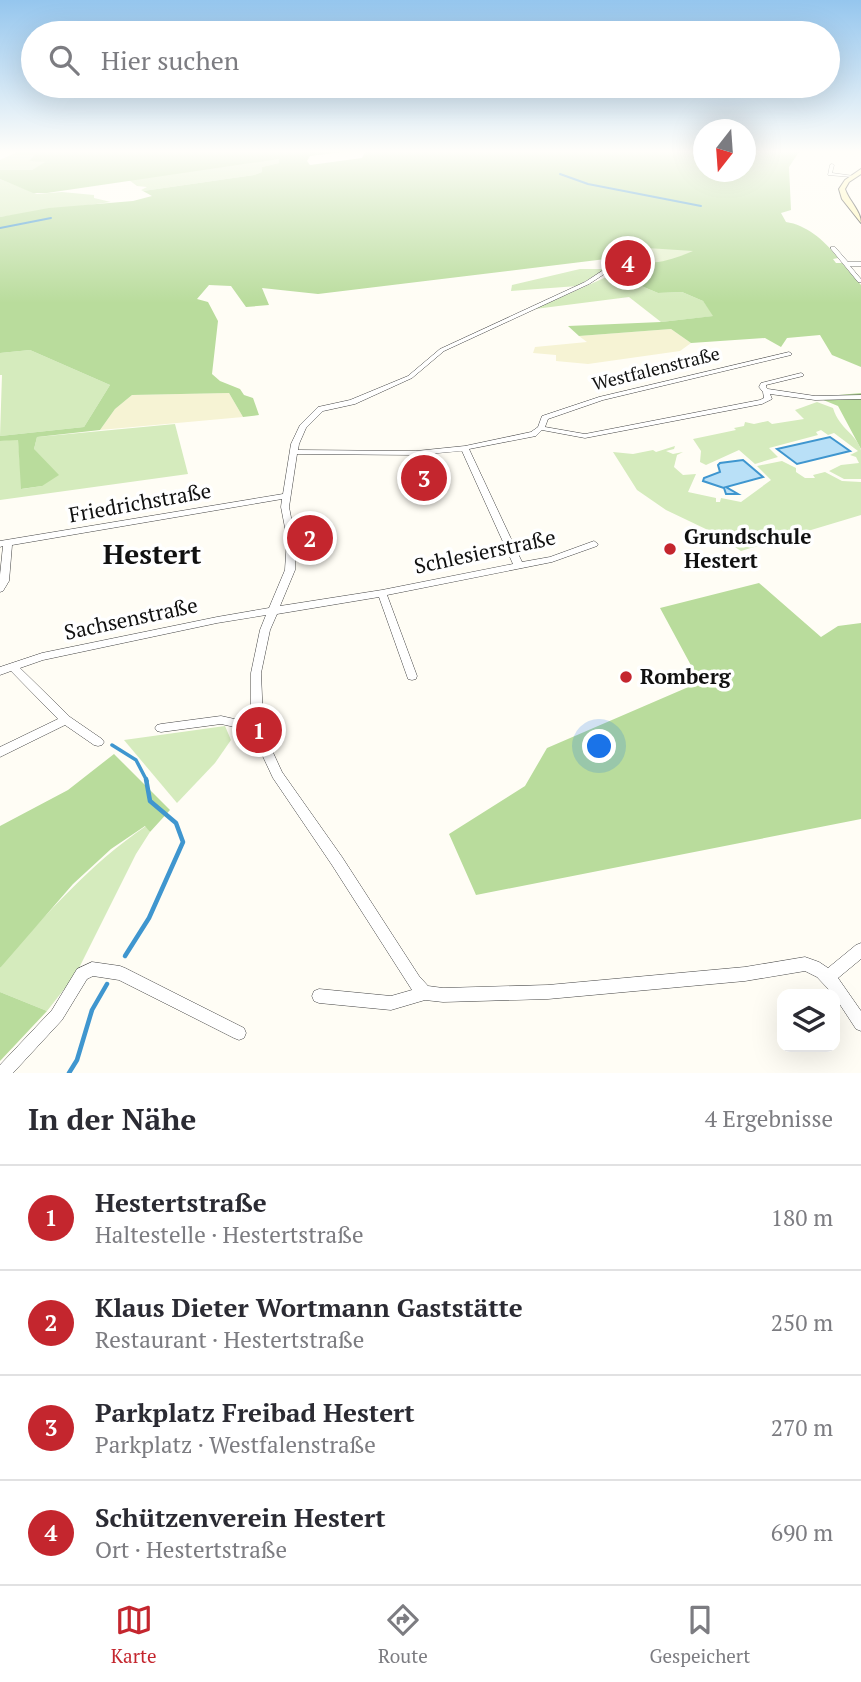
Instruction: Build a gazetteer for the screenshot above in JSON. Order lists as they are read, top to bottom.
{
  "streets": {
    "street": [
      "Westfalenstraße",
      "Friedrichstraße",
      "Schlesierstraße",
      "Sachsenstraße"
    ]
  },
  "crossings": [
    ["Schlesierstraße", "Sachsenstraße"]
  ],
  "districts": ["Hestert"],
  "places": ["Grundschule Hestert", "Romberg"],
  "north": "bottom",
  "page": {
    "search": "Hier suchen",
    "pins": [
      "4",
      "3",
      "2",
      "1"
    ],
    "heading": ["In der Nähe", "4 Ergebnisse"],
    "list": [
      {
        "mark": "1",
        "name": "Hestertstraße",
        "note": "Haltestelle · Hestertstraße",
        "value": "180 m"
      },
      {
        "mark": "2",
        "name": "Klaus Dieter Wortmann Gaststätte",
        "note": "Restaurant · Hestertstraße",
        "value": "250 m"
      },
      {
        "mark": "3",
        "name": "Parkplatz Freibad Hestert",
        "note": "Parkplatz · Westfalenstraße",
        "value": "270 m"
      },
      {
        "mark": "4",
        "name": "Schützenverein Hestert",
        "note": "Ort · Hestertstraße",
        "value": "690 m"
      }
    ],
    "nav": ["Karte", "Route", "Gespeichert"]
  }
}
